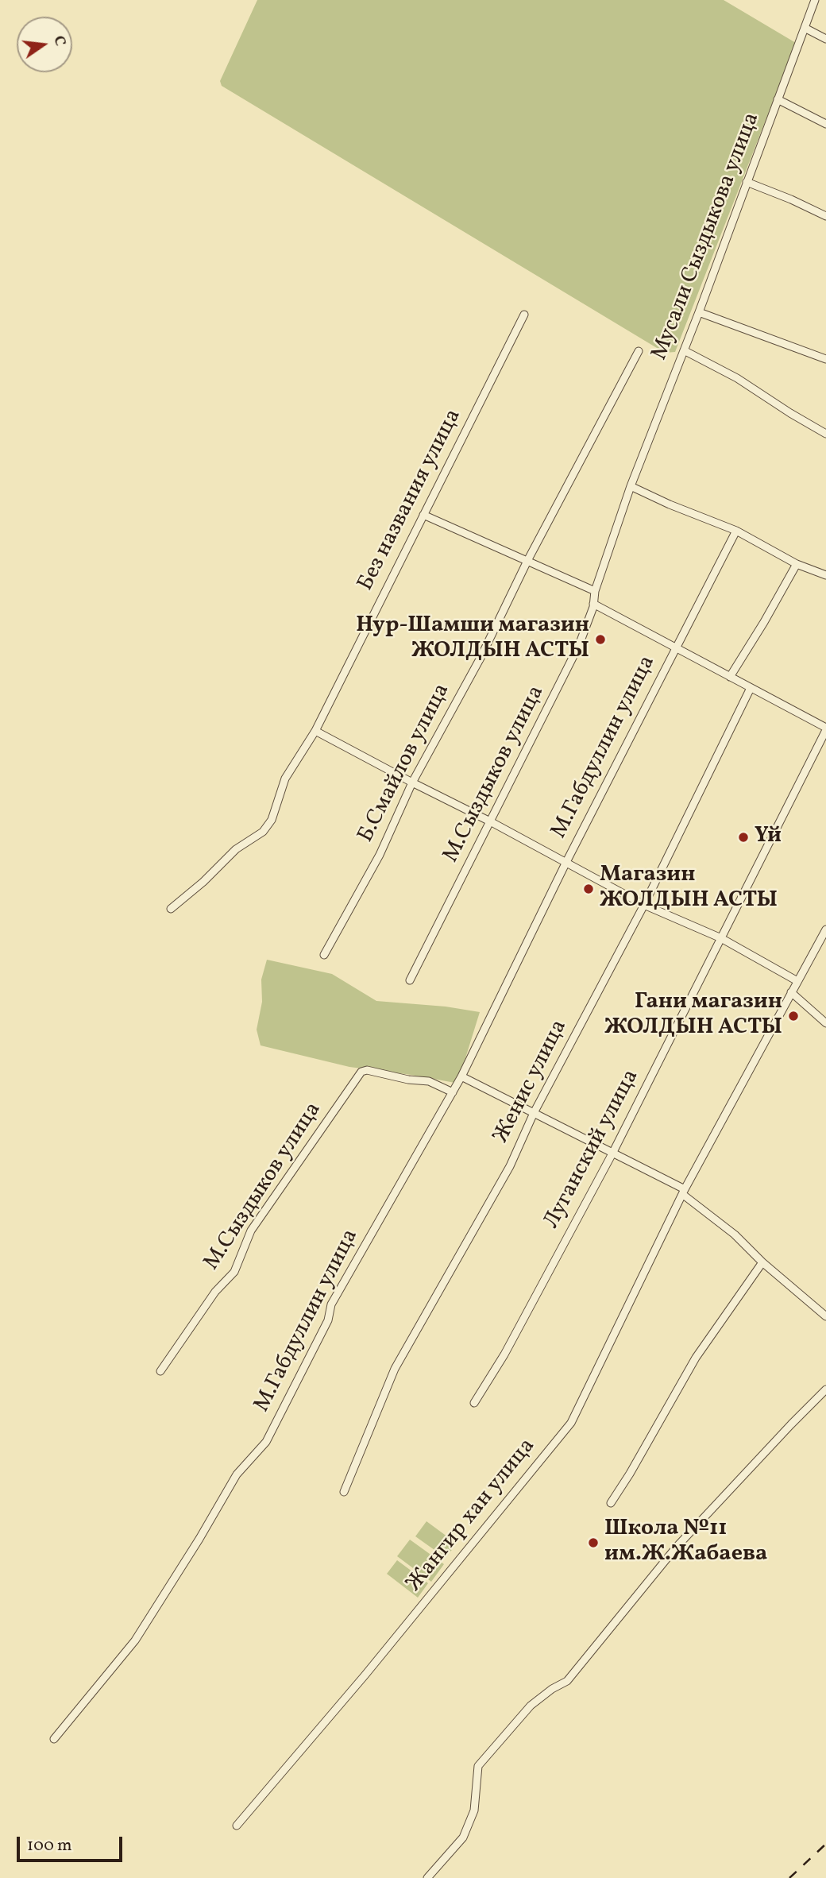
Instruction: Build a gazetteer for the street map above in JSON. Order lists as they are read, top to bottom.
{
  "streets": {
    "street": [
      "Мусали Сыздыкова улица",
      "Без названия улица",
      "М.Габдуллин улица",
      "Б.Смайлов улица",
      "М.Сыздыков улица",
      "Женис улица",
      "Луганский улица",
      "Жангир хан улица"
    ]
  },
  "crossings": [
    ["Мусали Сыздыкова улица", "М.Сыздыков улица"],
    ["Без названия улица", "М.Габдуллин улица"],
    ["М.Габдуллин улица", "Б.Смайлов улица"],
    ["М.Габдуллин улица", "М.Сыздыков улица"]
  ],
  "places": [
    "Нур-Шамши магазин ЖОЛДЫН АСТЫ",
    "Үй",
    "Магазин ЖОЛДЫН АСТЫ",
    "Гани магазин ЖОЛДЫН АСТЫ",
    "Школа №11 им.Ж.Жабаева"
  ],
  "scale_bar": "100 m",
  "north": "right"
}
